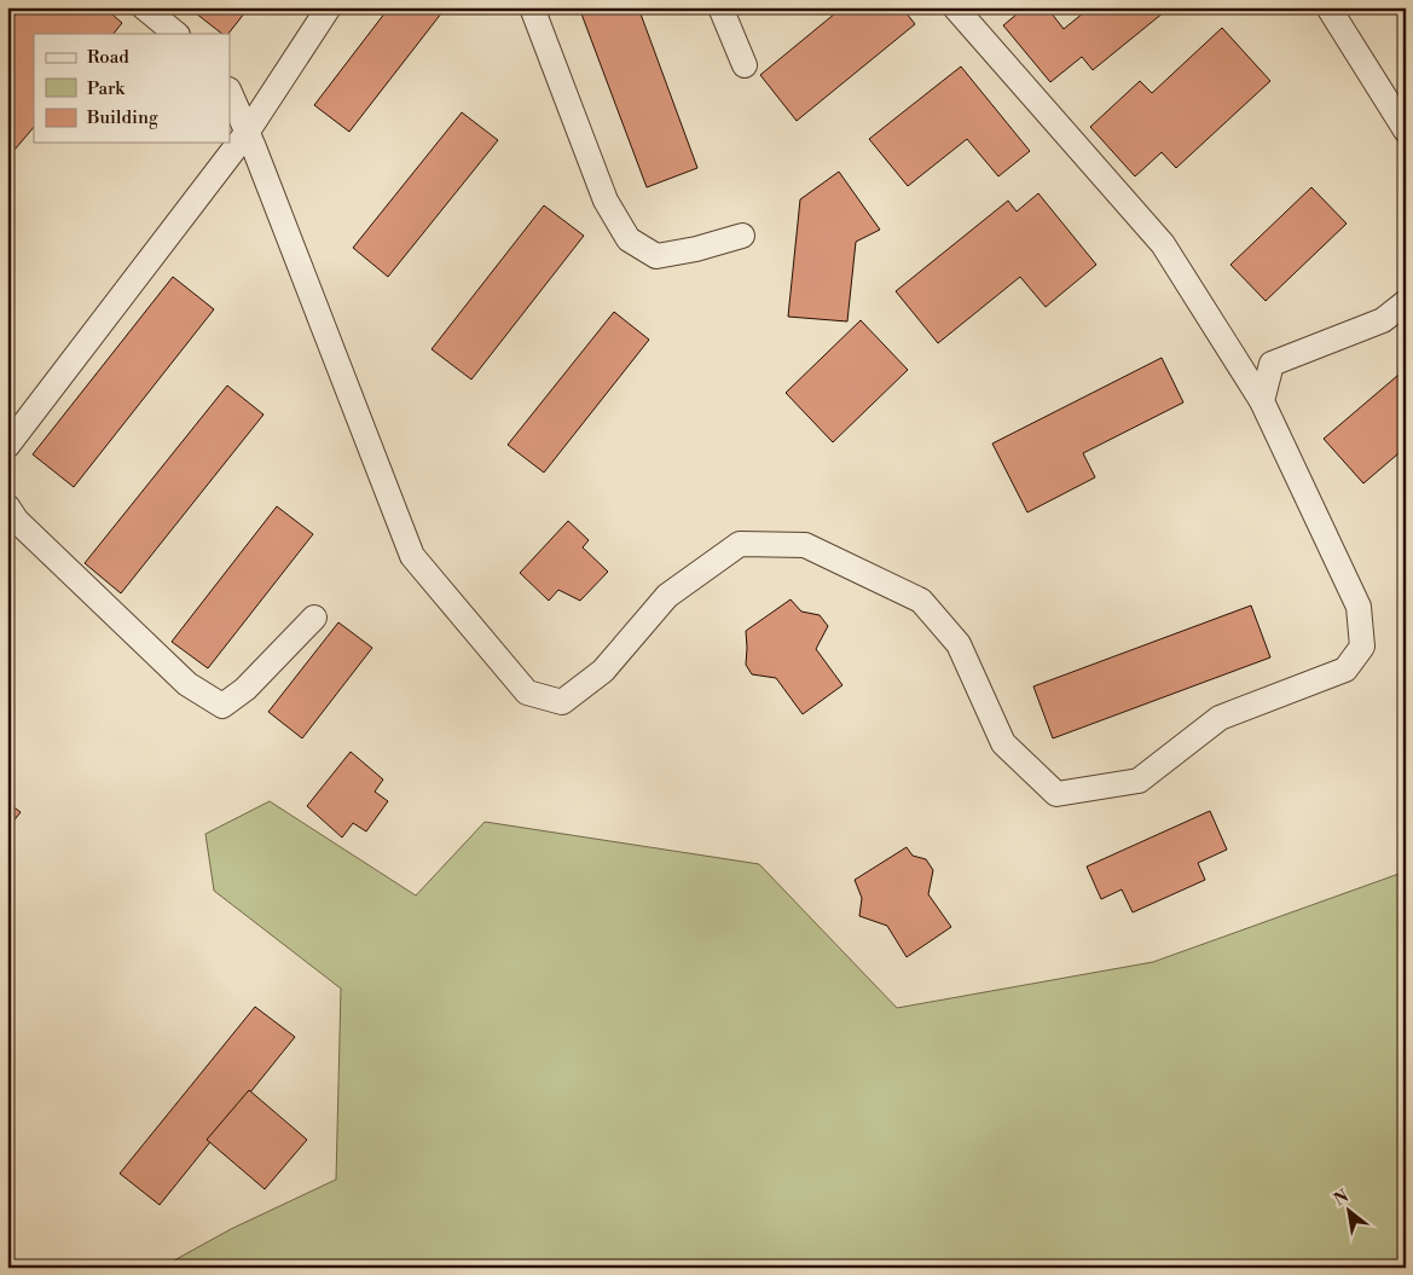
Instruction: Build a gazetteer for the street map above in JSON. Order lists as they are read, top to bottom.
{
  "legend": ["Road", "Park", "Building"],
  "north": "top left"
}
